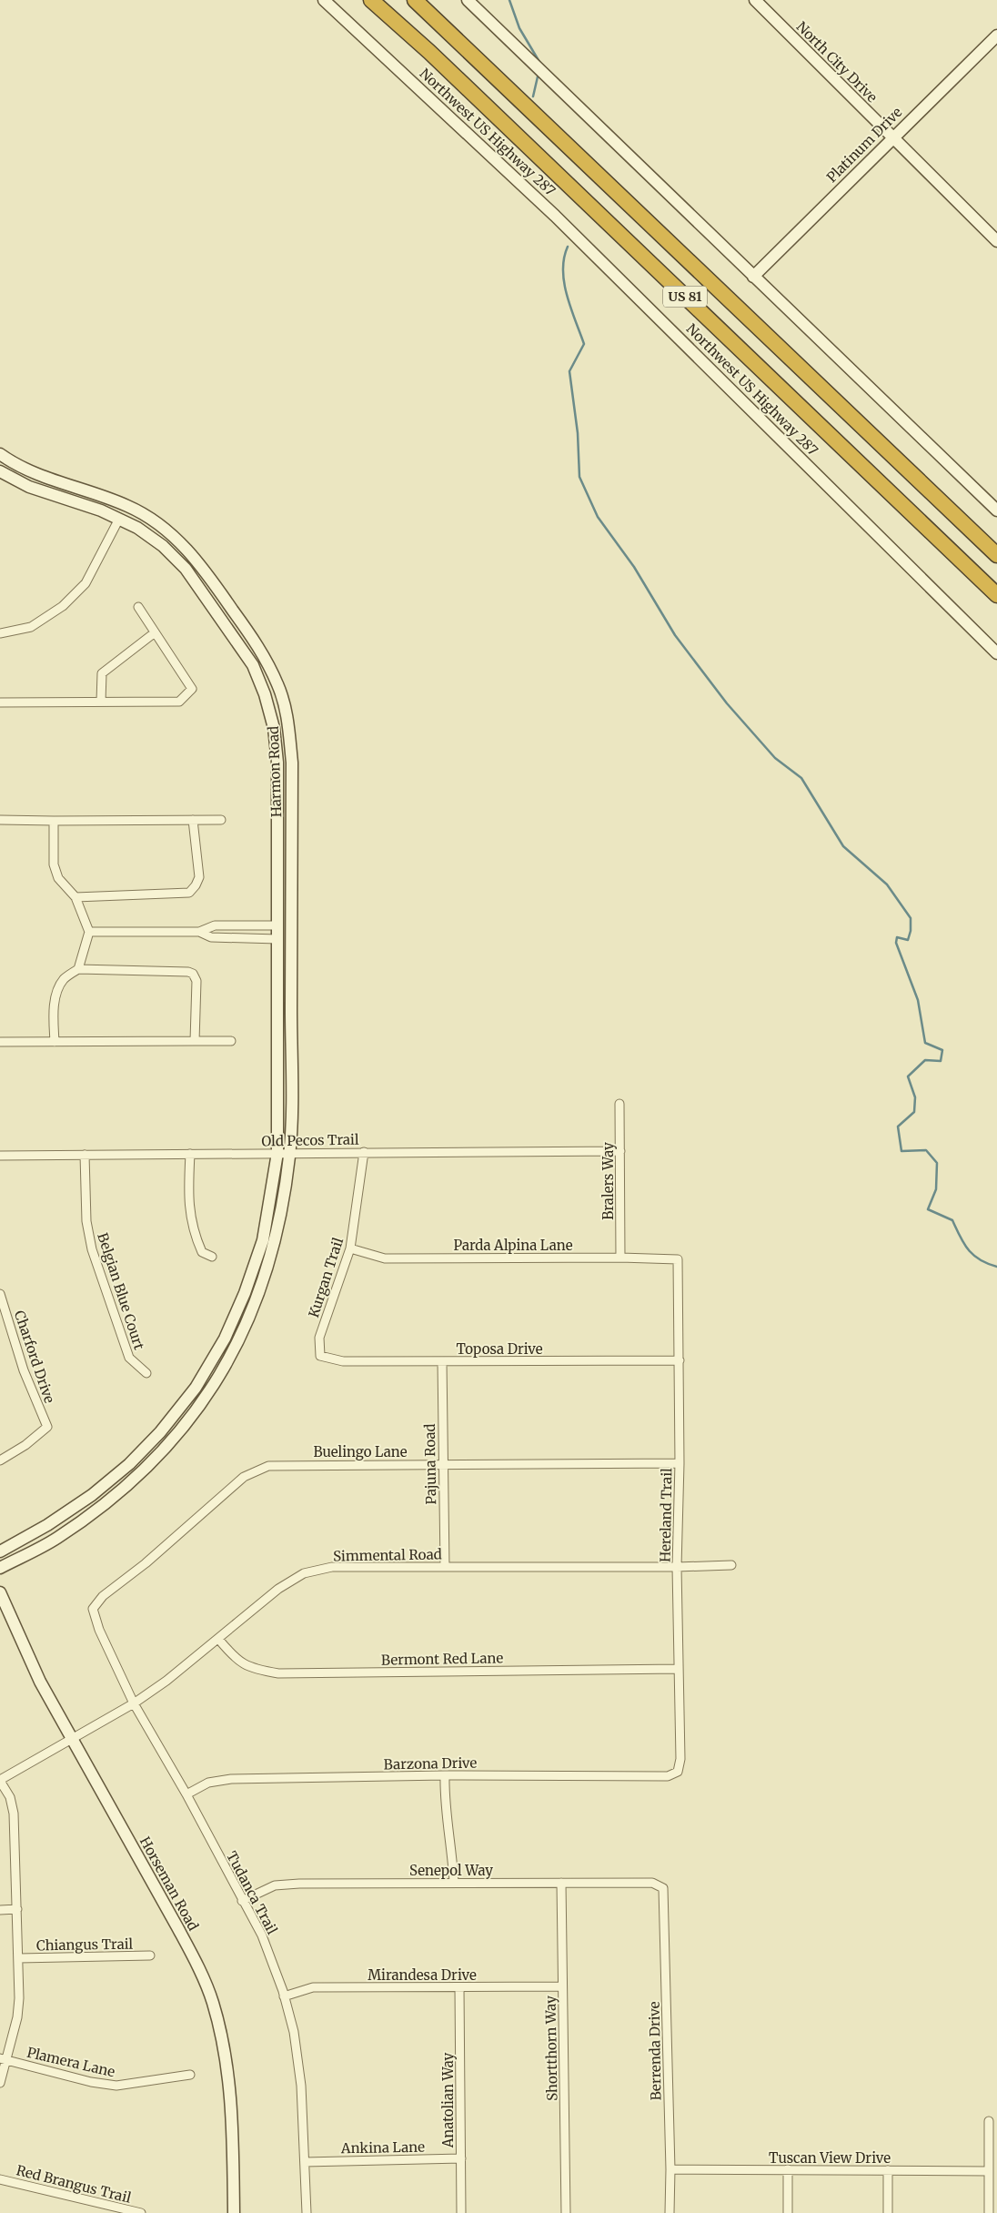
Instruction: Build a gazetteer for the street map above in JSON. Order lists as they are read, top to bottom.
{
  "streets": {
    "highway": ["US 81"],
    "street": [
      "North City Drive",
      "Northwest US Highway 287",
      "Platinum Drive",
      "Harmon Road",
      "Old Pecos Trail",
      "Bralers Way",
      "Parda Alpina Lane",
      "Kurgan Trail",
      "Belgian Blue Court",
      "Toposa Drive",
      "Charford Drive",
      "Buelingo Lane",
      "Pajuna Road",
      "Hereland Trail",
      "Simmental Road",
      "Bermont Red Lane",
      "Barzona Drive",
      "Senepol Way",
      "Horseman Road",
      "Tudanca Trail",
      "Chiangus Trail",
      "Mirandesa Drive",
      "Shortthorn Way",
      "Berrenda Drive",
      "Plamera Lane",
      "Anatolian Way",
      "Ankina Lane",
      "Tuscan View Drive",
      "Red Brangus Trail"
    ]
  },
  "crossings": [
    ["North City Drive", "Platinum Drive"],
    ["Harmon Road", "Old Pecos Trail"],
    ["Old Pecos Trail", "Bralers Way"],
    ["Old Pecos Trail", "Kurgan Trail"],
    ["Old Pecos Trail", "Belgian Blue Court"],
    ["Bralers Way", "Parda Alpina Lane"],
    ["Parda Alpina Lane", "Kurgan Trail"],
    ["Parda Alpina Lane", "Hereland Trail"],
    ["Kurgan Trail", "Toposa Drive"],
    ["Toposa Drive", "Pajuna Road"],
    ["Toposa Drive", "Hereland Trail"],
    ["Buelingo Lane", "Pajuna Road"],
    ["Buelingo Lane", "Hereland Trail"],
    ["Buelingo Lane", "Tudanca Trail"],
    ["Pajuna Road", "Simmental Road"],
    ["Hereland Trail", "Simmental Road"],
    ["Hereland Trail", "Bermont Red Lane"],
    ["Hereland Trail", "Barzona Drive"],
    ["Simmental Road", "Bermont Red Lane"],
    ["Simmental Road", "Horseman Road"],
    ["Simmental Road", "Tudanca Trail"],
    ["Barzona Drive", "Tudanca Trail"],
    ["Senepol Way", "Tudanca Trail"],
    ["Senepol Way", "Shortthorn Way"],
    ["Senepol Way", "Berrenda Drive"],
    ["Tudanca Trail", "Mirandesa Drive"],
    ["Tudanca Trail", "Ankina Lane"],
    ["Mirandesa Drive", "Shortthorn Way"],
    ["Mirandesa Drive", "Anatolian Way"],
    ["Berrenda Drive", "Tuscan View Drive"],
    ["Anatolian Way", "Ankina Lane"]
  ]
}
